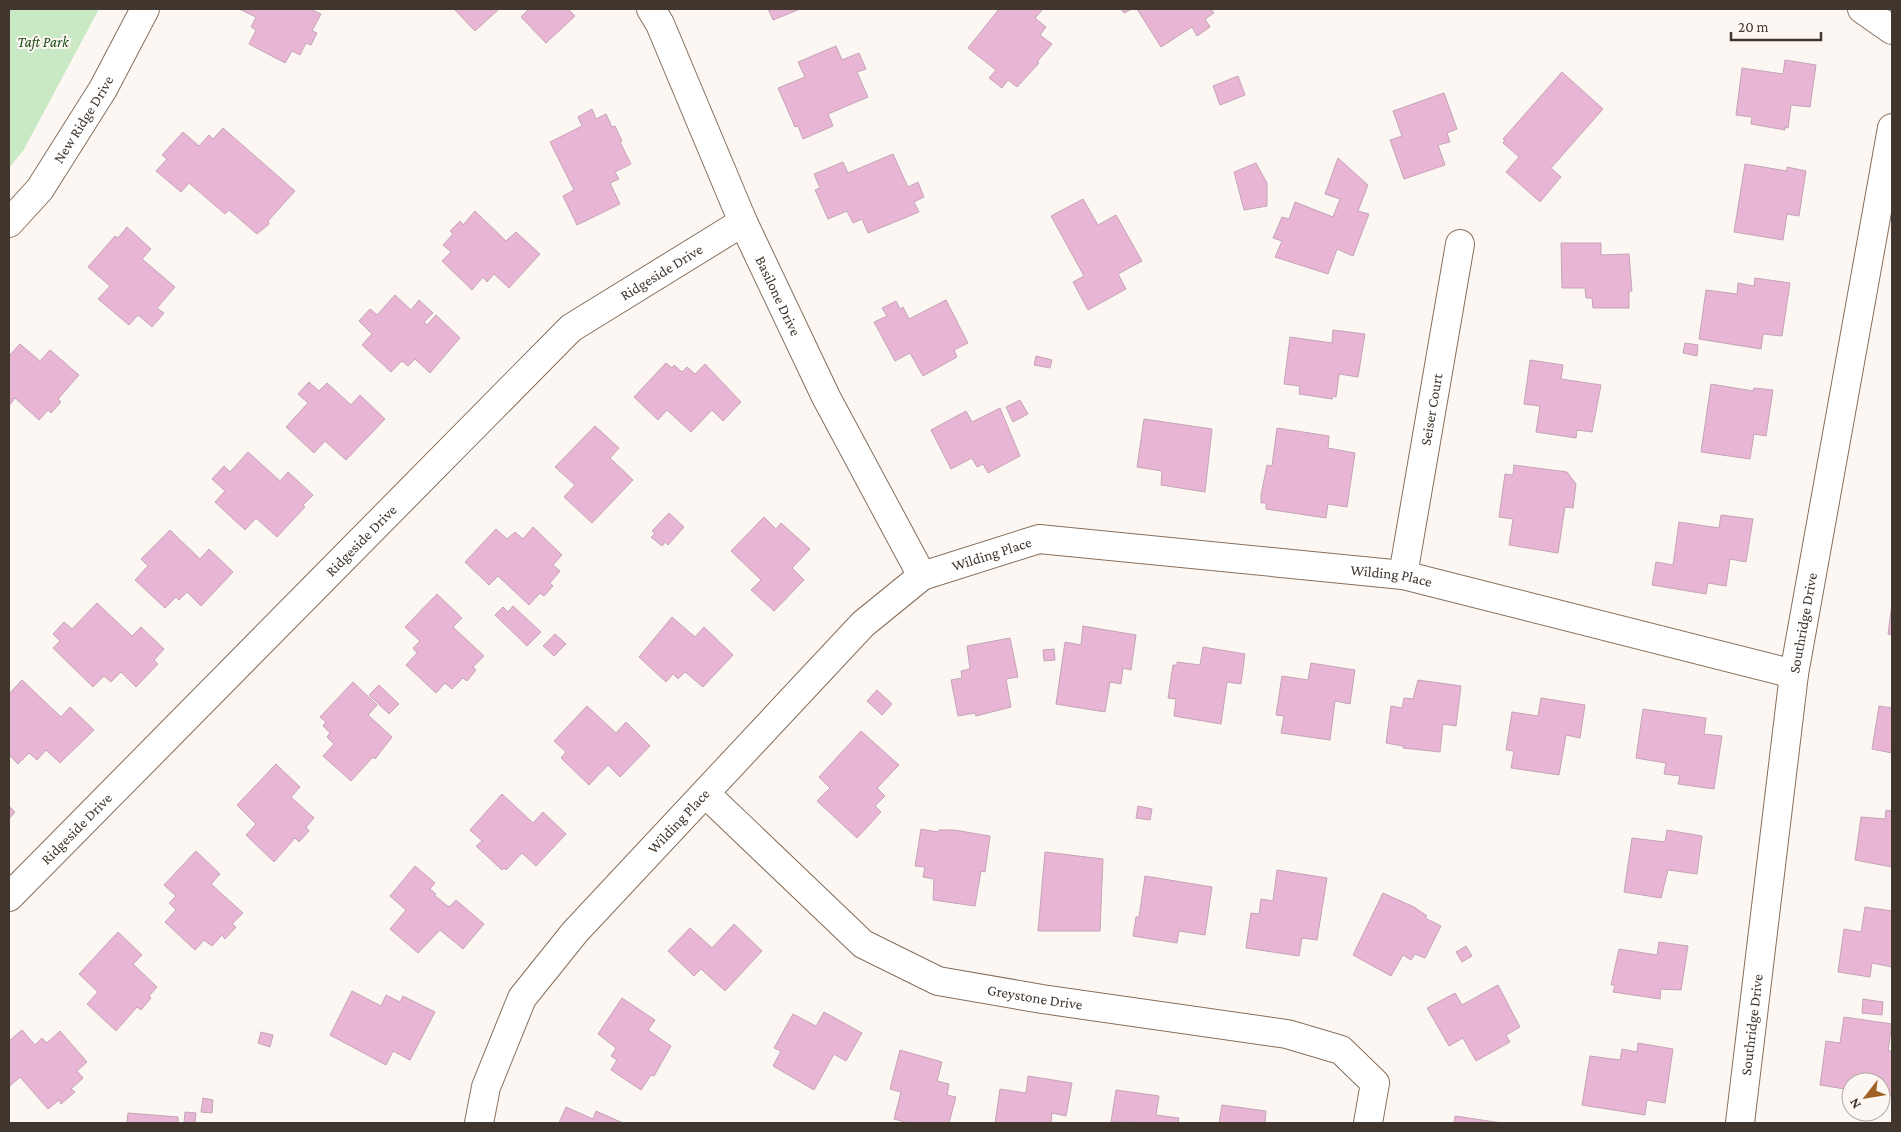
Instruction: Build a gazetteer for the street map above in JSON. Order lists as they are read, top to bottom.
{
  "streets": {
    "street": [
      "New Ridge Drive",
      "Ridgeside Drive",
      "Basilone Drive",
      "Seiser Court",
      "Wilding Place",
      "Southridge Drive",
      "Greystone Drive"
    ]
  },
  "crossings": [
    ["Ridgeside Drive", "Basilone Drive"],
    ["Basilone Drive", "Wilding Place"],
    ["Seiser Court", "Wilding Place"],
    ["Wilding Place", "Southridge Drive"],
    ["Wilding Place", "Greystone Drive"]
  ],
  "parks": ["Taft Park"],
  "scale_bar": "20 m",
  "north": "bottom left"
}
